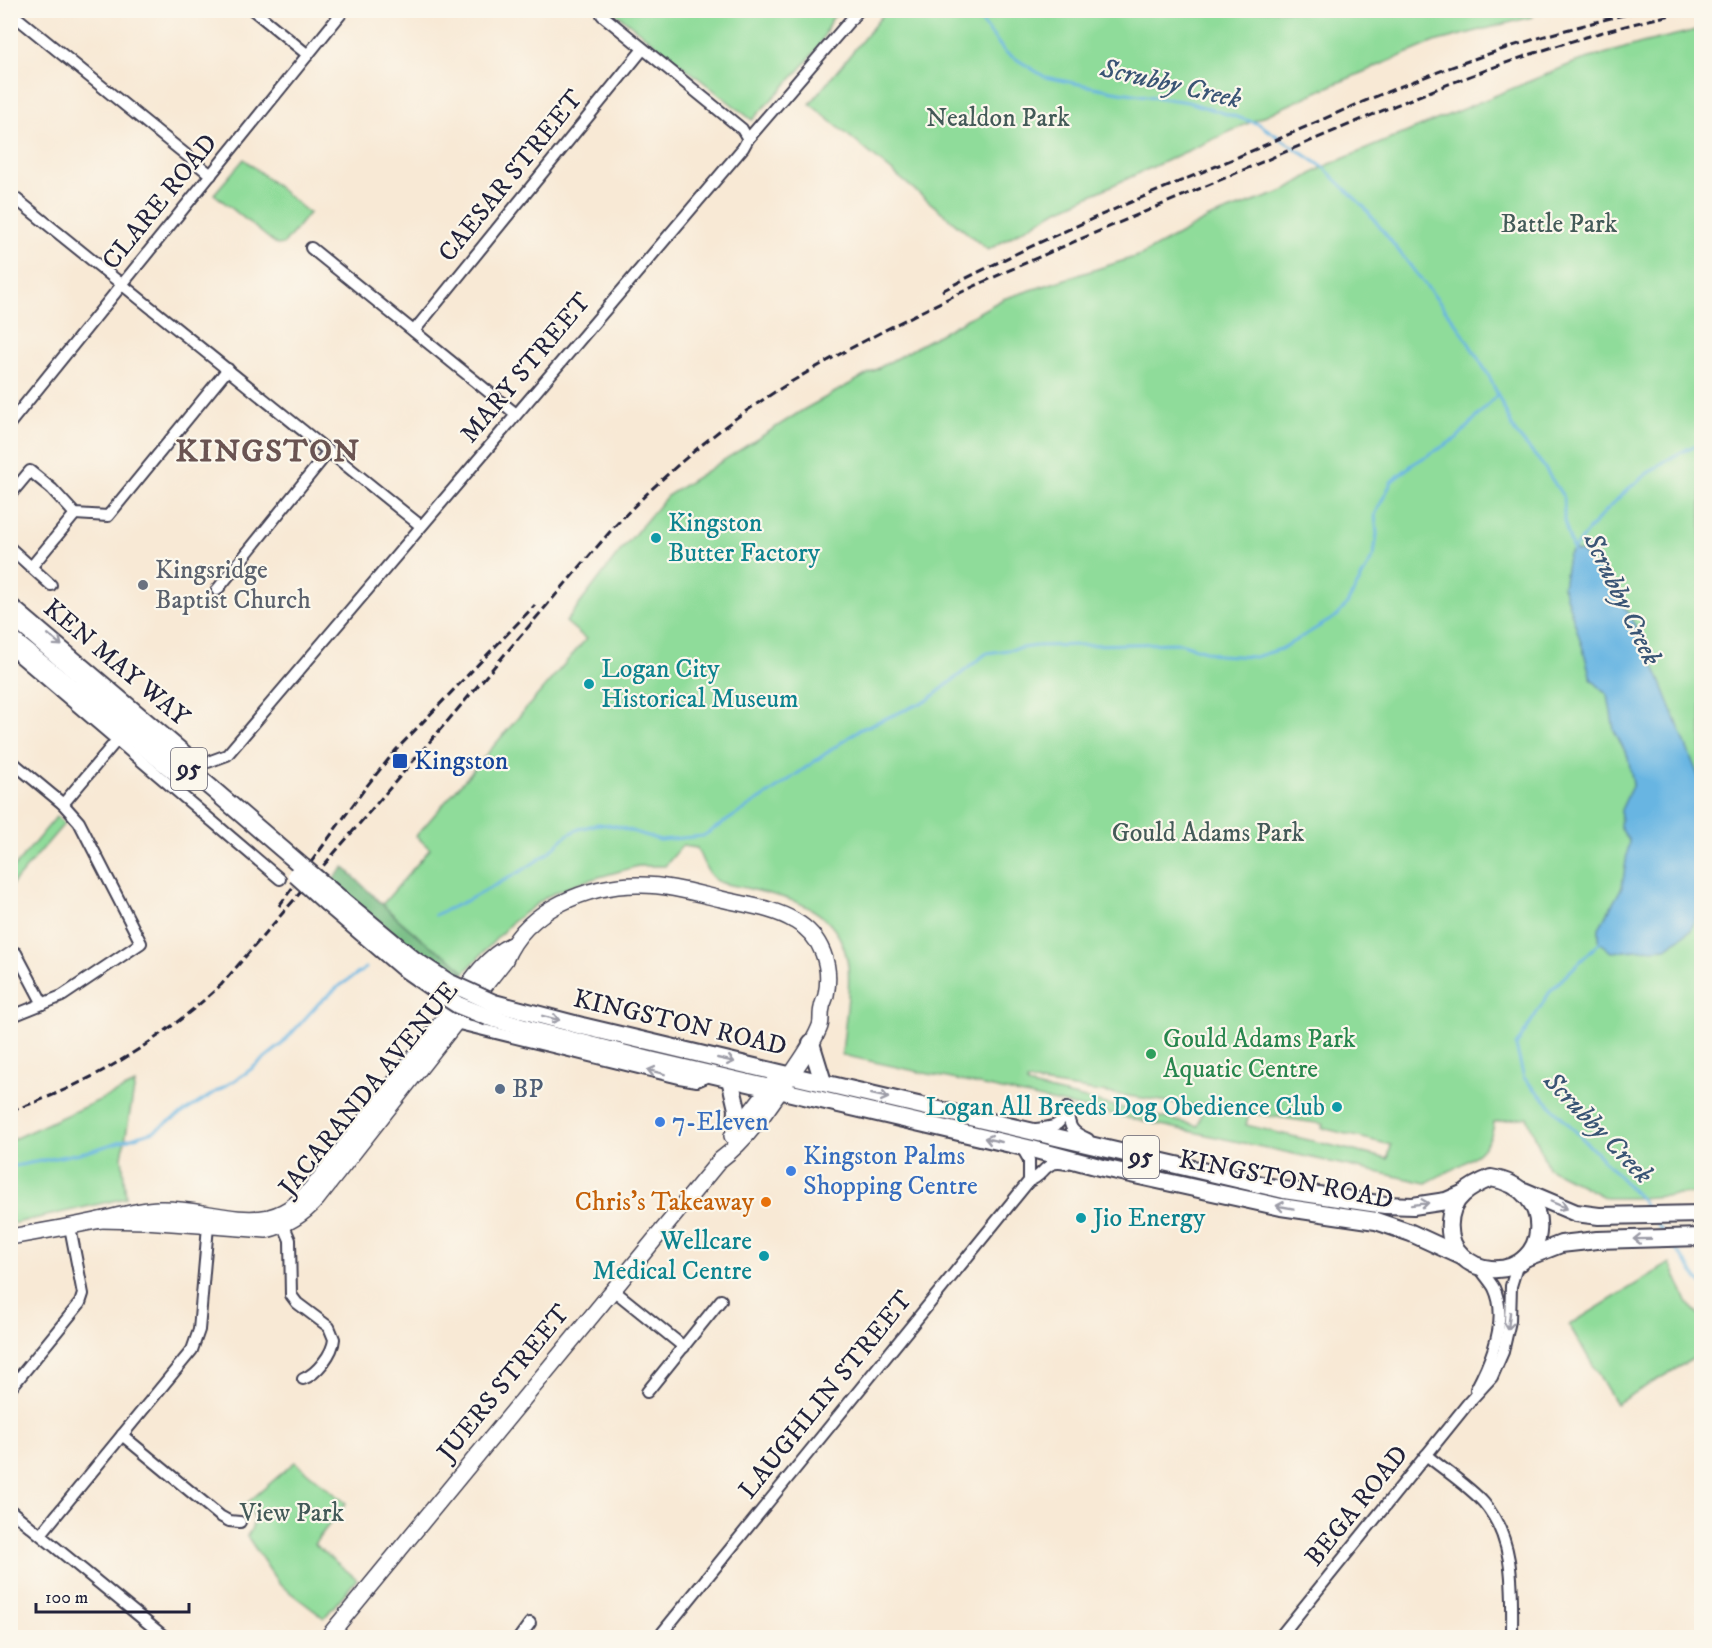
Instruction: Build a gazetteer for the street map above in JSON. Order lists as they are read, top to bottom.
{
  "streets": {
    "main road": ["95", "KINGSTON ROAD"],
    "street": [
      "CAESAR STREET",
      "CLARE ROAD",
      "MARY STREET",
      "KEN MAY WAY",
      "JACARANDA AVENUE",
      "JUERS STREET",
      "LAUGHLIN STREET",
      "BEGA ROAD"
    ]
  },
  "crossings": [
    ["MARY STREET", "KEN MAY WAY"],
    ["95", "KINGSTON ROAD"],
    ["95", "BEGA ROAD"],
    ["KINGSTON ROAD", "JACARANDA AVENUE"],
    ["KINGSTON ROAD", "JUERS STREET"],
    ["KINGSTON ROAD", "LAUGHLIN STREET"],
    ["KINGSTON ROAD", "BEGA ROAD"],
    ["JACARANDA AVENUE", "JUERS STREET"]
  ],
  "one_way": ["KEN MAY WAY"],
  "districts": ["KINGSTON"],
  "water": ["Scrubby Creek"],
  "parks": [
    "Nealdon Park",
    "Battle Park",
    "Gould Adams Park",
    "View Park"
  ],
  "places": {
    "other": [
      "Kingston Butter Factory",
      "Kingsridge Baptist Church",
      "Logan City Historical Museum",
      "Gould Adams Park Aquatic Centre",
      "BP",
      "Logan All Breeds Dog Obedience Club",
      "7-Eleven",
      "Kingston Palms Shopping Centre",
      "Chris's Takeaway",
      "Jio Energy",
      "Wellcare Medical Centre"
    ],
    "transit": ["Kingston"]
  },
  "scale_bar": "100 m"
}
